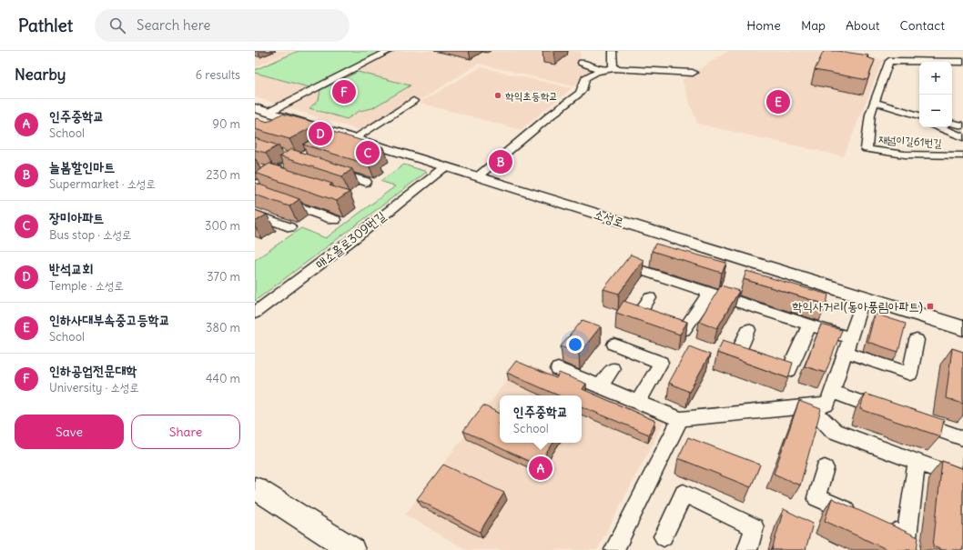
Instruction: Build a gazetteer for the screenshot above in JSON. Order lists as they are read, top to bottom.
{
  "streets": {
    "main road": ["소성로"],
    "street": ["재넘이길61번길", "매소홀로309번길"]
  },
  "crossings": [
    ["소성로", "매소홀로309번길"]
  ],
  "places": {
    "other": ["학익초등학교"],
    "transit": ["학익사거리(동아풍림아파트)"]
  },
  "page": {
    "header": "Pathlet",
    "search": "Search here",
    "nav": [
      "Home",
      "Map",
      "About",
      "Contact"
    ],
    "heading": ["Nearby", "6 results"],
    "map_buttons": ["+", "−"],
    "pins": [
      "F",
      "E",
      "D",
      "C",
      "B",
      "A"
    ],
    "list": [
      {
        "mark": "A",
        "name": "인주중학교",
        "note": "School",
        "value": "90 m"
      },
      {
        "mark": "B",
        "name": "늘봄할인마트",
        "note": "Supermarket · 소성로",
        "value": "230 m"
      },
      {
        "mark": "C",
        "name": "장미아파트",
        "note": "Bus stop · 소성로",
        "value": "300 m"
      },
      {
        "mark": "D",
        "name": "반석교회",
        "note": "Temple · 소성로",
        "value": "370 m"
      },
      {
        "mark": "E",
        "name": "인하사대부속중고등학교",
        "note": "School",
        "value": "380 m"
      },
      {
        "mark": "F",
        "name": "인하공업전문대학",
        "note": "University · 소성로",
        "value": "440 m"
      }
    ],
    "popup": ["인주중학교", "School"],
    "buttons": ["Save", "Share"]
  }
}
